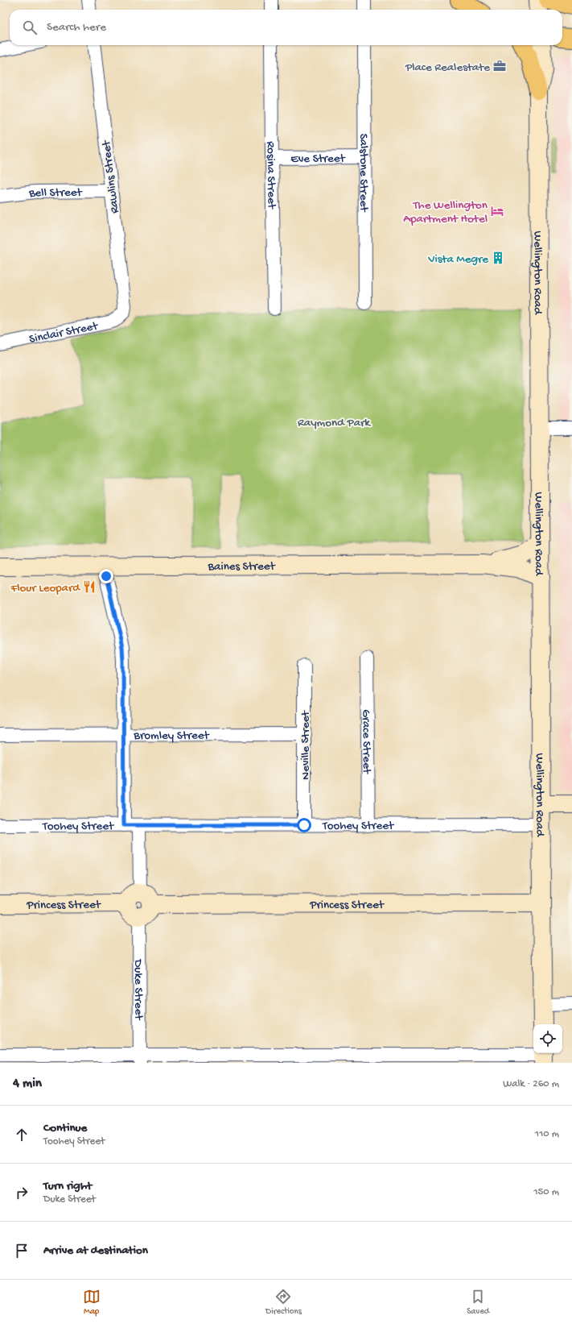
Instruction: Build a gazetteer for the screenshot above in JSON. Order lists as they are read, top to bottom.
{
  "streets": {
    "street": [
      "Eve Street",
      "Salstone Street",
      "Rosina Street",
      "Rawlins Street",
      "Bell Street",
      "Wellington Road",
      "Sinclair Street",
      "Baines Street",
      "Bromley Street",
      "Grace Street",
      "Neville Street",
      "Toohey Street",
      "Princess Street",
      "Duke Street"
    ]
  },
  "crossings": [
    ["Eve Street", "Salstone Street"],
    ["Eve Street", "Rosina Street"],
    ["Rawlins Street", "Bell Street"],
    ["Rawlins Street", "Sinclair Street"],
    ["Wellington Road", "Baines Street"],
    ["Wellington Road", "Toohey Street"],
    ["Wellington Road", "Princess Street"],
    ["Bromley Street", "Neville Street"],
    ["Grace Street", "Toohey Street"],
    ["Neville Street", "Toohey Street"],
    ["Toohey Street", "Duke Street"],
    ["Princess Street", "Duke Street"]
  ],
  "parks": ["Raymond Park"],
  "places": {
    "office": ["Place Realestate"],
    "hotel": ["The Wellington Apartment Hotel"],
    "building": ["Vista Megre"],
    "restaurant": ["Flour Leopard"]
  },
  "page": {
    "search": "Search here",
    "heading": ["4 min", "Walk · 260 m"],
    "list": [
      ["Continue", "Toohey Street", "110 m"],
      ["Turn right", "Duke Street", "150 m"],
      "Arrive at destination"
    ],
    "nav": ["Map", "Directions", "Saved"]
  }
}
